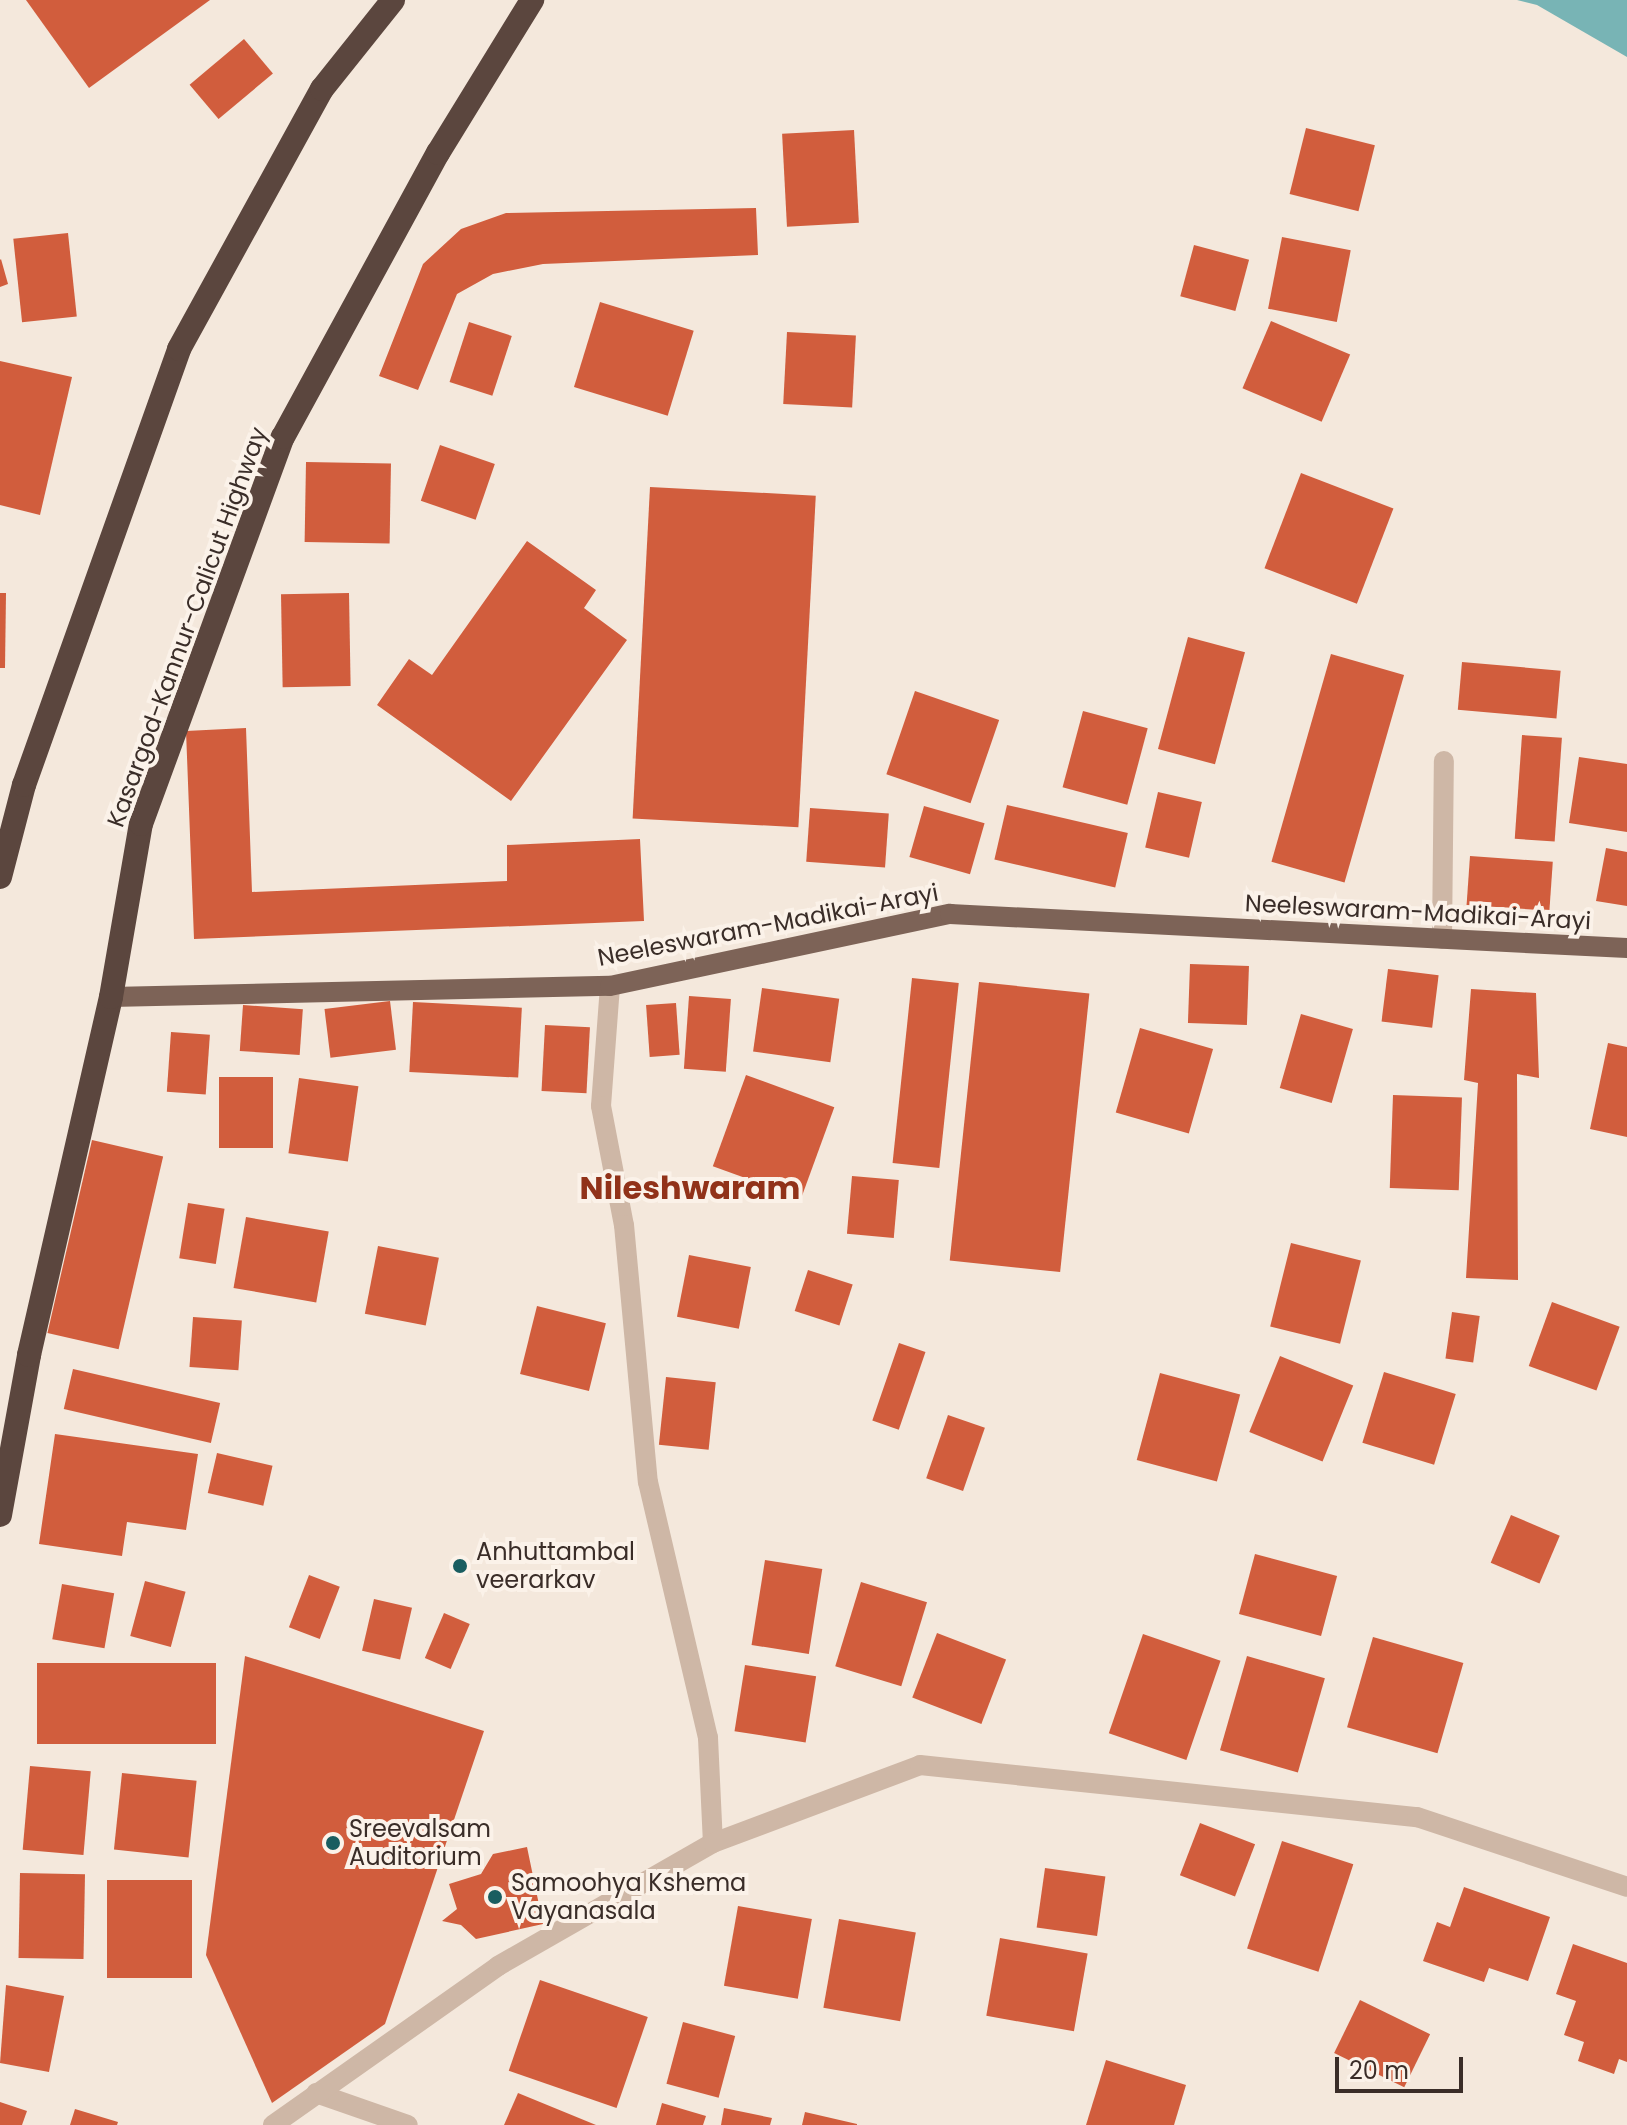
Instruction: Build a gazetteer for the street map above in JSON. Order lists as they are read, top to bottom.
{
  "streets": {
    "highway": ["Kasargod-Kannur-Calicut Highway"],
    "main road": ["Neeleswaram-Madikai-Arayi"]
  },
  "crossings": [
    ["Kasargod-Kannur-Calicut Highway", "Neeleswaram-Madikai-Arayi"]
  ],
  "districts": ["Nileshwaram"],
  "places": ["Anhuttambal veerarkav", "Sreevalsam Auditorium", "Samoohya Kshema Vayanasala"],
  "scale_bar": "20 m"
}
